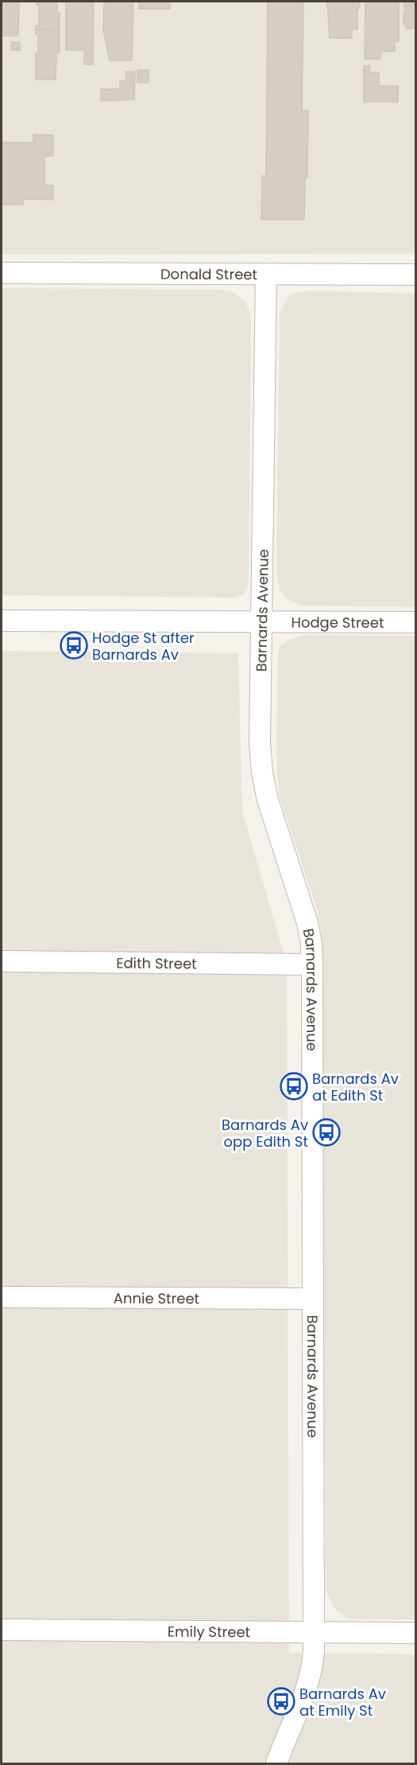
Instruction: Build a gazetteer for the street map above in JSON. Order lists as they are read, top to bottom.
{
  "streets": {
    "street": [
      "Donald Street",
      "Barnards Avenue",
      "Hodge Street",
      "Edith Street",
      "Annie Street",
      "Emily Street"
    ]
  },
  "crossings": [
    ["Donald Street", "Barnards Avenue"],
    ["Barnards Avenue", "Hodge Street"],
    ["Barnards Avenue", "Edith Street"],
    ["Barnards Avenue", "Annie Street"],
    ["Barnards Avenue", "Emily Street"]
  ],
  "places": {
    "bus stop": [
      "Hodge St after Barnards Av",
      "Barnards Av at Edith St",
      "Barnards Av opp Edith St",
      "Barnards Av at Emily St"
    ]
  }
}
